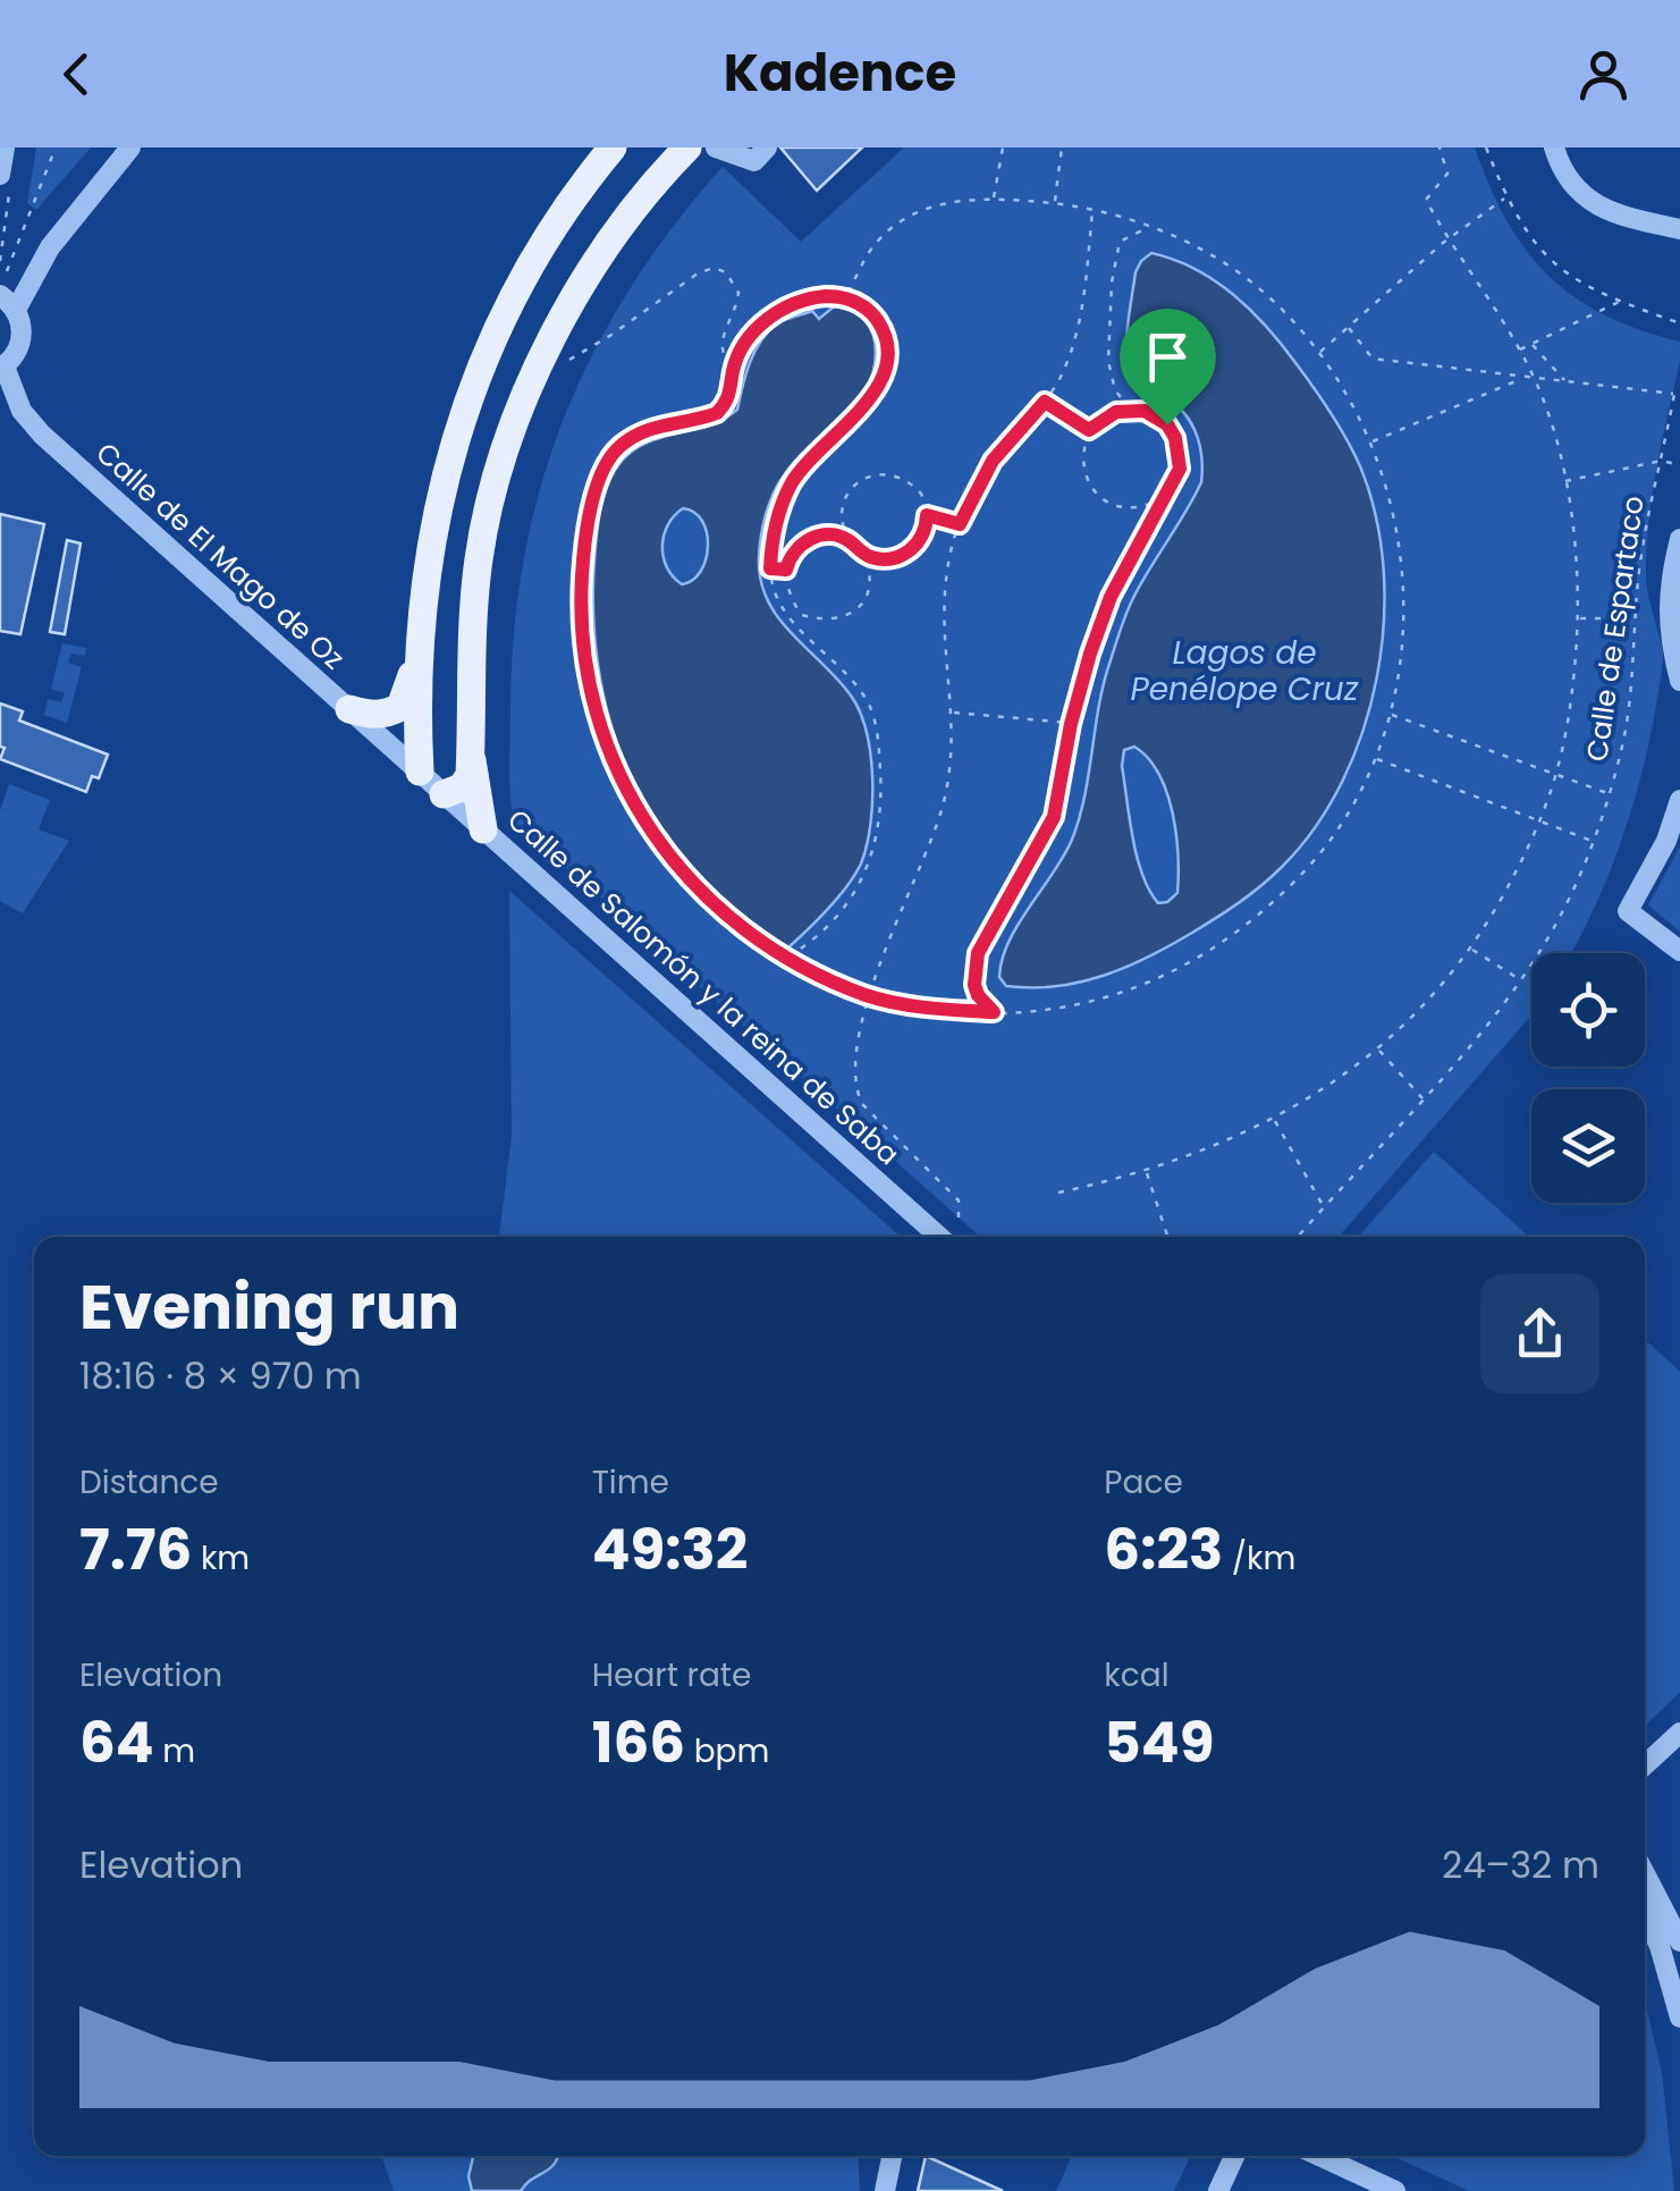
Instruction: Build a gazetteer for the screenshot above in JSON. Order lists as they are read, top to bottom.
{
  "streets": {
    "street": ["Calle de El Mago de Oz", "Calle de Salomón y la reina de Saba"],
    "path": ["Calle de Espartaco"]
  },
  "crossings": [
    ["Calle de El Mago de Oz", "Calle de Salomón y la reina de Saba"]
  ],
  "water": ["Lagos de Penélope Cruz"],
  "page": {
    "header": "Kadence",
    "heading": ["Evening run", "18:16 · 8 × 970 m"],
    "stats": [
      ["Distance", "7.76 km"],
      ["Time", "49:32"],
      ["Pace", "6:23 /km"],
      ["Elevation", "64 m"],
      ["Heart rate", "166 bpm"],
      ["kcal", "549"]
    ],
    "chart": ["Elevation", "24–32 m"]
  }
}
